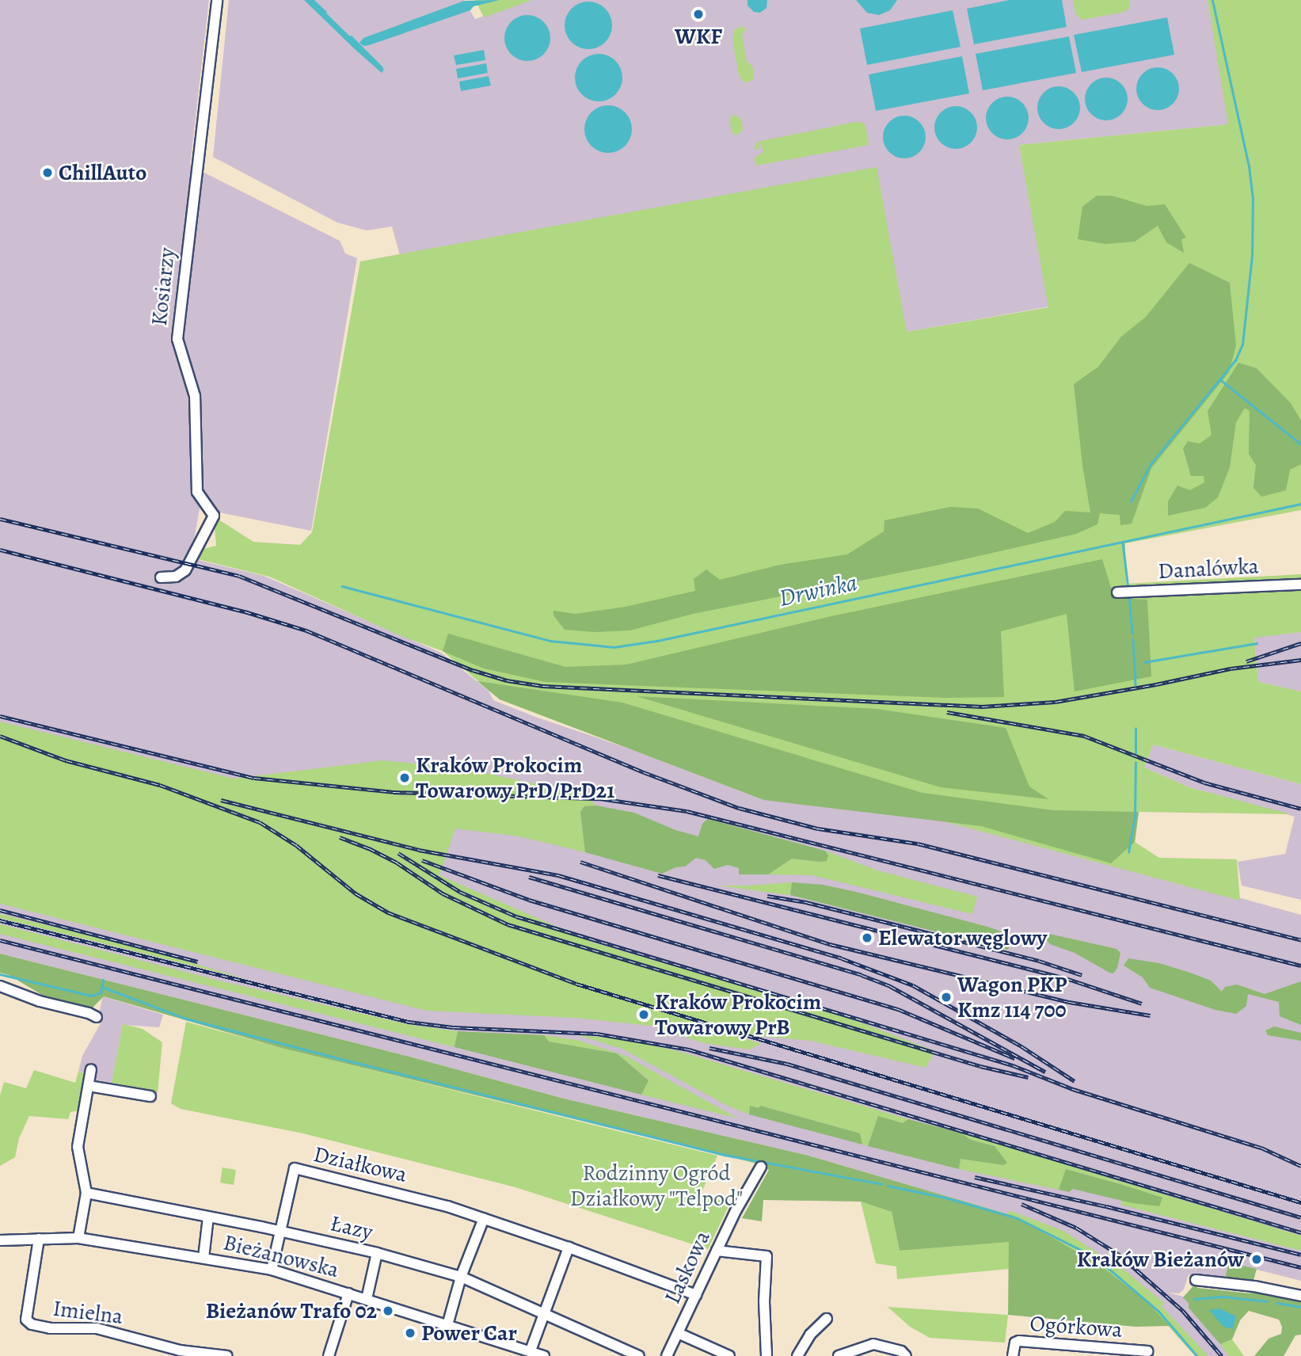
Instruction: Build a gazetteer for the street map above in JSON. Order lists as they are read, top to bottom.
{
  "streets": {
    "street": [
      "Kosiarzy",
      "Danalówka",
      "Działkowa",
      "Łazy",
      "Bieżanowska",
      "Laskowa",
      "Imielna",
      "Ogórkowa"
    ]
  },
  "crossings": [
    ["Działkowa", "Łazy"],
    ["Działkowa", "Bieżanowska"],
    ["Działkowa", "Laskowa"],
    ["Bieżanowska", "Imielna"]
  ],
  "water": ["Drwinka"],
  "parks": ["Rodzinny Ogród Działkowy \"Telpod\""],
  "places": [
    "WKF",
    "ChillAuto",
    "Kraków Prokocim Towarowy PrD/PrD21",
    "Elewator węglowy",
    "Wagon PKP Kmz 114 700",
    "Kraków Prokocim Towarowy PrB",
    "Kraków Bieżanów",
    "Bieżanów Trafo 02",
    "Power Car"
  ]
}
